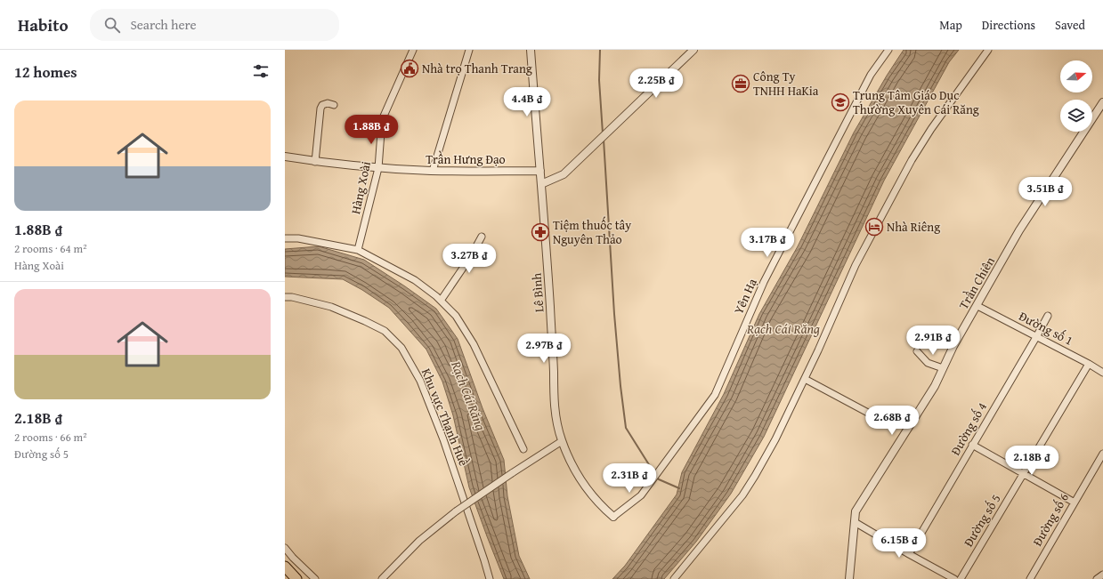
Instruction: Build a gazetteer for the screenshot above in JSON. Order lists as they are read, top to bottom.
{
  "streets": {
    "street": [
      "Trần Hưng Đạo",
      "Hàng Xoài",
      "Trần Chiên",
      "Lê Bình",
      "Yên Hạ",
      "Đường số 1",
      "Khu vực Thạnh Huề",
      "Đường số 4",
      "Đường số 6",
      "Đường số 5"
    ]
  },
  "crossings": [
    ["Trần Hưng Đạo", "Hàng Xoài"],
    ["Trần Hưng Đạo", "Lê Bình"],
    ["Trần Chiên", "Đường số 1"],
    ["Lê Bình", "Yên Hạ"],
    ["Đường số 1", "Đường số 4"],
    ["Đường số 1", "Đường số 5"]
  ],
  "water": ["Rạch Cái Răng"],
  "places": {
    "public building": ["Nhà trọ Thanh Trang"],
    "office": ["Công Ty TNHH HaKia"],
    "school or university": ["Trung Tâm Giáo Dục Thường Xuyên Cái Răng"],
    "hotel": ["Nhà Riêng"],
    "pharmacy": ["Tiệm thuốc tây Nguyên Thảo"]
  },
  "north": "right",
  "page": {
    "header": "Habito",
    "search": "Search here",
    "nav": ["Map", "Directions", "Saved"],
    "heading": "12 homes",
    "price": [
      "2.25B ₫",
      "4.4B ₫",
      "1.88B ₫",
      "3.51B ₫",
      "3.17B ₫",
      "3.27B ₫",
      "2.91B ₫",
      "2.97B ₫",
      "2.68B ₫",
      "2.18B ₫",
      "2.31B ₫",
      "6.15B ₫"
    ],
    "list": [
      {
        "name": "1.88B ₫",
        "note": "2 rooms · 64 m² · Hàng Xoài"
      },
      {
        "name": "2.18B ₫",
        "note": "2 rooms · 66 m² · Đường số 5"
      }
    ]
  }
}
